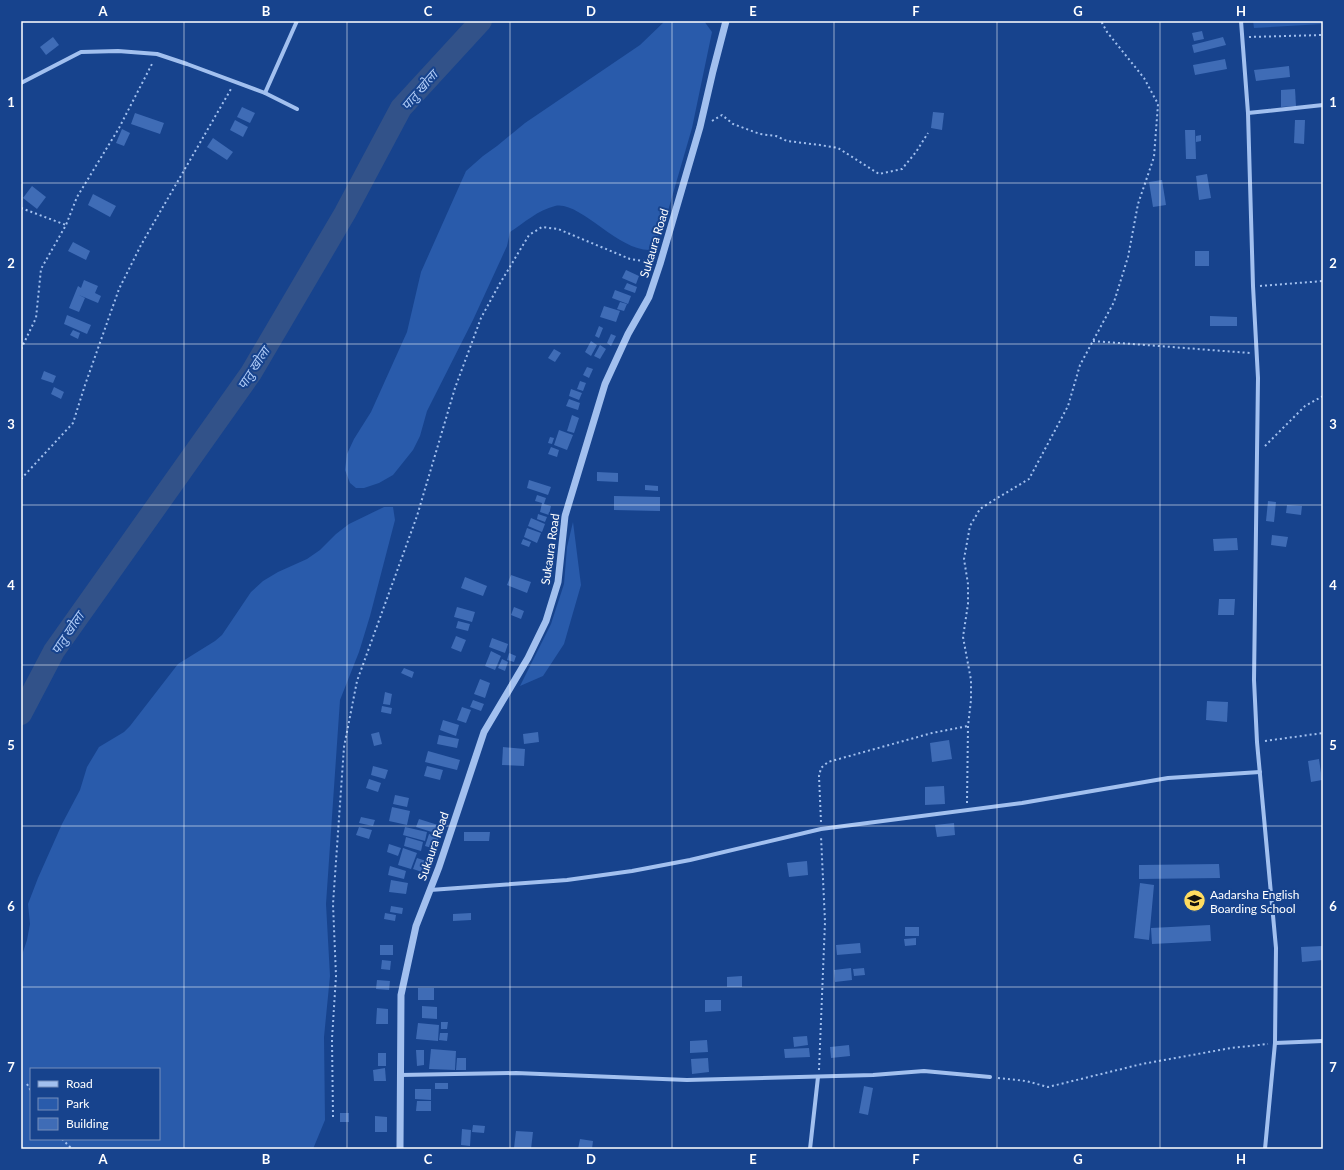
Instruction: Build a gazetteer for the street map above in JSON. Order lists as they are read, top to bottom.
{
  "streets": {
    "street": ["Sukaura Road"]
  },
  "water": ["पातु खोला"],
  "places": {
    "school or university": ["Aadarsha English Boarding School"]
  },
  "legend": ["Road", "Park", "Building"],
  "grid": {
    "columns": [
      "A",
      "B",
      "C",
      "D",
      "E",
      "F",
      "G",
      "H"
    ],
    "rows": [
      "1",
      "2",
      "3",
      "4",
      "5",
      "6",
      "7"
    ]
  }
}
